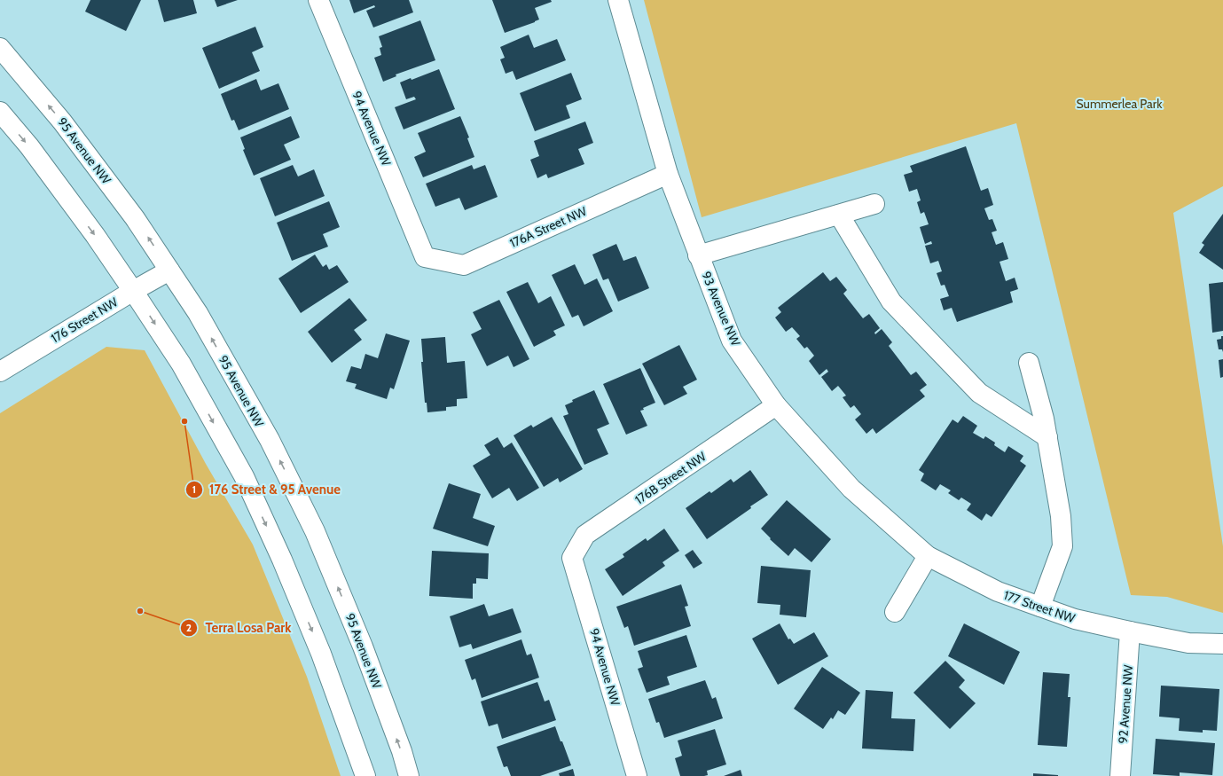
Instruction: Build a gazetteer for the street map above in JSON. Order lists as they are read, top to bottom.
{
  "streets": {
    "street": [
      "94 Avenue NW",
      "95 Avenue NW",
      "176A Street NW",
      "93 Avenue NW",
      "176 Street NW",
      "176B Street NW",
      "177 Street NW",
      "92 Avenue NW"
    ]
  },
  "crossings": [
    ["94 Avenue NW", "176A Street NW"],
    ["94 Avenue NW", "176B Street NW"],
    ["95 Avenue NW", "176 Street NW"],
    ["176A Street NW", "93 Avenue NW"],
    ["93 Avenue NW", "176B Street NW"],
    ["93 Avenue NW", "177 Street NW"],
    ["177 Street NW", "92 Avenue NW"]
  ],
  "parks": ["Summerlea Park"],
  "places": ["176 Street & 95 Avenue", "Terra Losa Park"]
}
